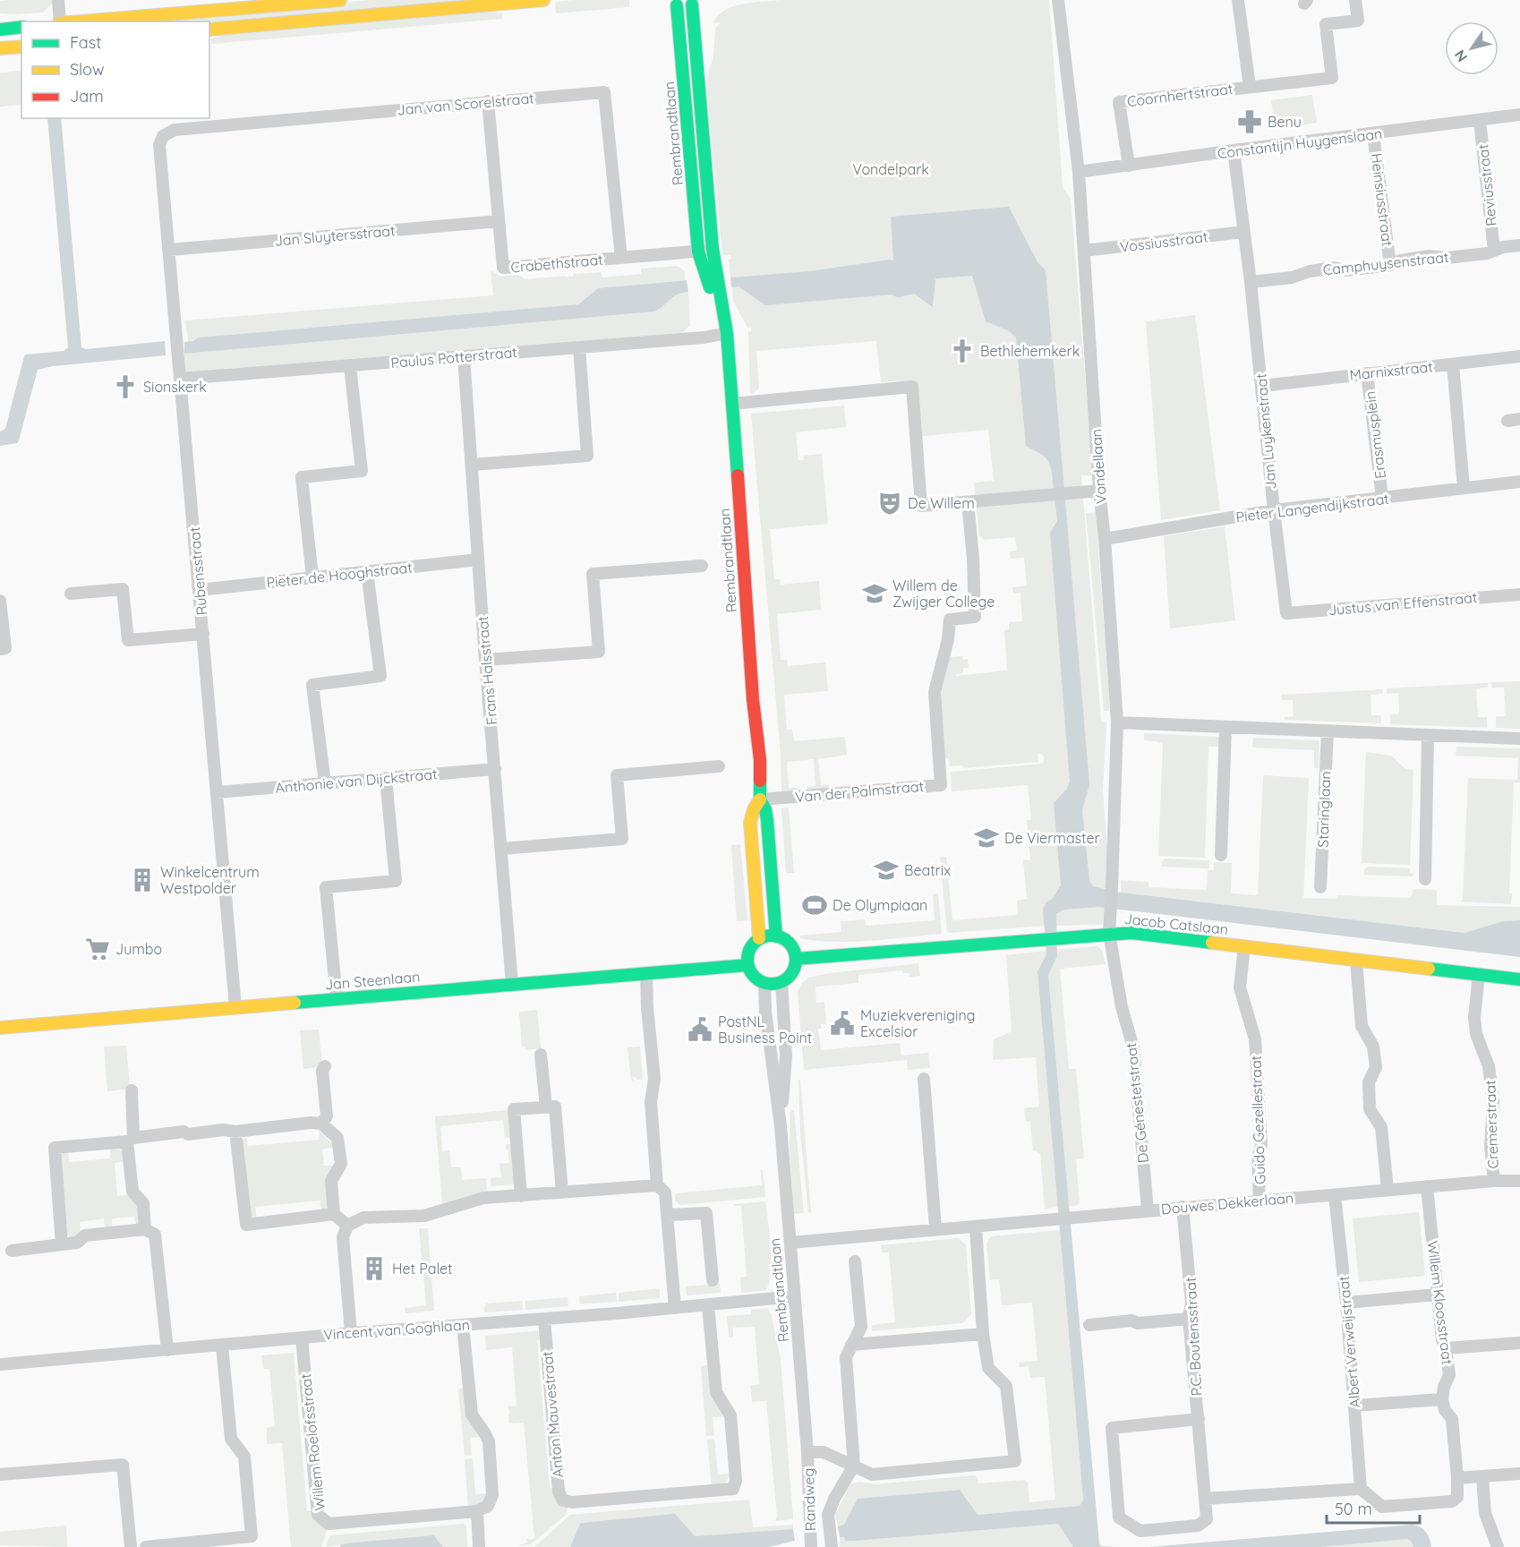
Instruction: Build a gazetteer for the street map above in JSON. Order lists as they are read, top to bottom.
{
  "streets": {
    "street": [
      "Coornhertstraat",
      "Jan van Scorelstraat",
      "Rembrandtlaan",
      "Constantijn Huygenslaan",
      "Reviusstraat",
      "Heinsiusstraat",
      "Jan Sluytersstraat",
      "Vossiusstraat",
      "Crabethstraat",
      "Camphuysenstraat",
      "Paulus Potterstraat",
      "Marnixstraat",
      "Jan Luykenstraat",
      "Erasmusplein",
      "Vondellaan",
      "Pieter Langendijkstraat",
      "Rubensstraat",
      "Pieter de Hooghstraat",
      "Justus van Effenstraat",
      "Frans Halsstraat",
      "Anthonie van Dijckstraat",
      "Van der Palmstraat",
      "Staringlaan",
      "Jacob Catslaan",
      "Jan Steenlaan",
      "De Génestetstraat",
      "Guido Gezellestraat",
      "Cremerstraat",
      "Douwes Dekkerlaan",
      "Willem Kloosstraat",
      "Vincent van Goghlaan",
      "P.C. Boutensstraat",
      "Albert Verweijstraat",
      "Anton Mauvestraat",
      "Willem Roelofsstraat",
      "Randweg"
    ]
  },
  "crossings": [
    ["Coornhertstraat", "Constantijn Huygenslaan"],
    ["Jan van Scorelstraat", "Crabethstraat"],
    ["Jan van Scorelstraat", "Rubensstraat"],
    ["Rembrandtlaan", "Crabethstraat"],
    ["Rembrandtlaan", "Paulus Potterstraat"],
    ["Rembrandtlaan", "Van der Palmstraat"],
    ["Rembrandtlaan", "Jacob Catslaan"],
    ["Rembrandtlaan", "Jan Steenlaan"],
    ["Rembrandtlaan", "Douwes Dekkerlaan"],
    ["Rembrandtlaan", "Vincent van Goghlaan"],
    ["Rembrandtlaan", "Randweg"],
    ["Constantijn Huygenslaan", "Reviusstraat"],
    ["Constantijn Huygenslaan", "Heinsiusstraat"],
    ["Constantijn Huygenslaan", "Vondellaan"],
    ["Reviusstraat", "Camphuysenstraat"],
    ["Heinsiusstraat", "Camphuysenstraat"],
    ["Jan Sluytersstraat", "Crabethstraat"],
    ["Jan Sluytersstraat", "Rubensstraat"],
    ["Vossiusstraat", "Vondellaan"],
    ["Camphuysenstraat", "Jan Luykenstraat"],
    ["Paulus Potterstraat", "Rubensstraat"],
    ["Paulus Potterstraat", "Frans Halsstraat"],
    ["Marnixstraat", "Jan Luykenstraat"],
    ["Marnixstraat", "Erasmusplein"],
    ["Jan Luykenstraat", "Pieter Langendijkstraat"],
    ["Jan Luykenstraat", "Justus van Effenstraat"],
    ["Erasmusplein", "Pieter Langendijkstraat"],
    ["Vondellaan", "Pieter Langendijkstraat"],
    ["Vondellaan", "Jacob Catslaan"],
    ["Vondellaan", "De Génestetstraat"],
    ["Rubensstraat", "Pieter de Hooghstraat"],
    ["Rubensstraat", "Anthonie van Dijckstraat"],
    ["Rubensstraat", "Jan Steenlaan"],
    ["Pieter de Hooghstraat", "Frans Halsstraat"],
    ["Frans Halsstraat", "Anthonie van Dijckstraat"],
    ["Frans Halsstraat", "Jan Steenlaan"],
    ["Jacob Catslaan", "Jan Steenlaan"],
    ["Jacob Catslaan", "De Génestetstraat"],
    ["Jacob Catslaan", "Guido Gezellestraat"],
    ["Jacob Catslaan", "Cremerstraat"],
    ["De Génestetstraat", "Douwes Dekkerlaan"],
    ["Guido Gezellestraat", "Douwes Dekkerlaan"],
    ["Cremerstraat", "Douwes Dekkerlaan"],
    ["Douwes Dekkerlaan", "Willem Kloosstraat"],
    ["Douwes Dekkerlaan", "P.C. Boutensstraat"],
    ["Douwes Dekkerlaan", "Albert Verweijstraat"],
    ["Vincent van Goghlaan", "Anton Mauvestraat"],
    ["Vincent van Goghlaan", "Willem Roelofsstraat"]
  ],
  "parks": ["Vondelpark"],
  "places": {
    "pharmacy": ["Benu"],
    "church": ["Bethlehemkerk", "Sionskerk"],
    "theatre": ["De Willem"],
    "school or university": ["Willem de Zwijger College", "De Viermaster", "Beatrix"],
    "building": ["Winkelcentrum Westpolder", "Het Palet"],
    "sports": ["De Olympiaan"],
    "supermarket": ["Jumbo"],
    "public building": ["Muziekvereniging Excelsior", "PostNL Business Point"]
  },
  "legend": ["Fast", "Slow", "Jam"],
  "scale_bar": "50 m",
  "north": "bottom left"
}
